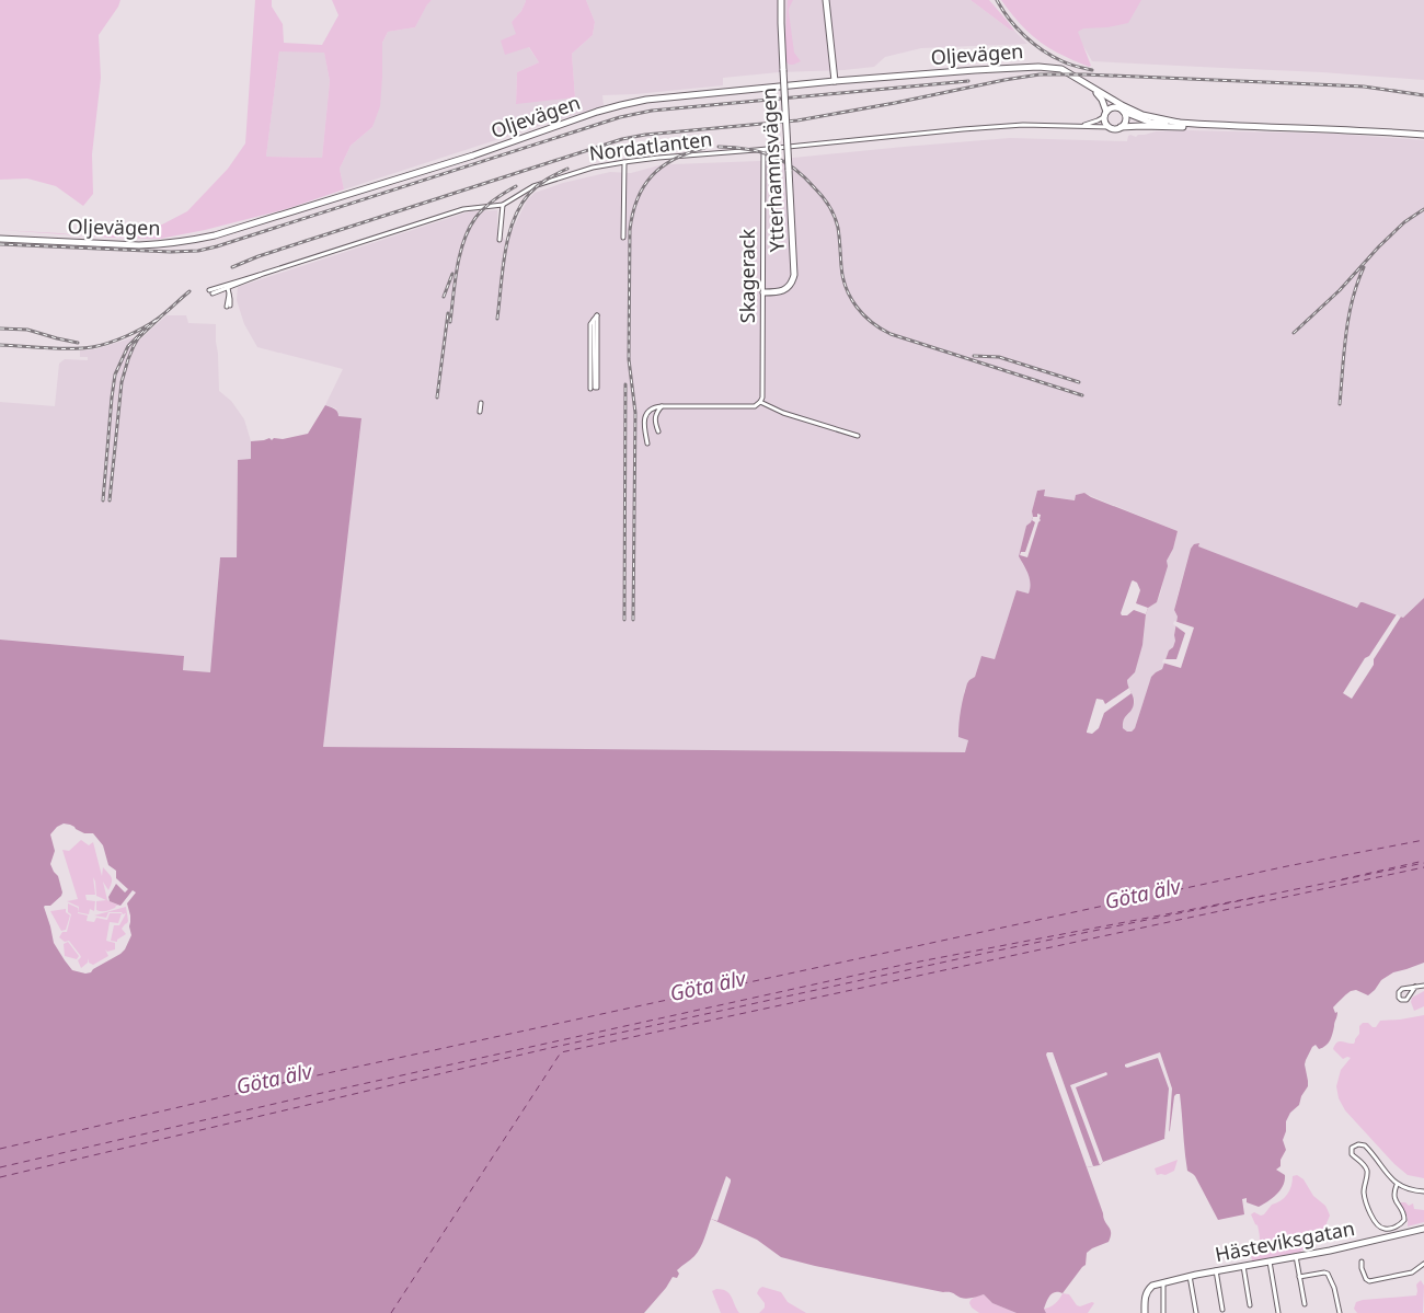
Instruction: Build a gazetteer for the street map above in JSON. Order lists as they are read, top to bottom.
{
  "streets": {
    "street": [
      "Oljevägen",
      "Nordatlanten",
      "Ytterhamnsvägen",
      "Skagerack",
      "Hästeviksgatan"
    ]
  },
  "crossings": [
    ["Oljevägen", "Nordatlanten"],
    ["Nordatlanten", "Skagerack"],
    ["Ytterhamnsvägen", "Skagerack"]
  ],
  "water": ["Göta älv"]
}
